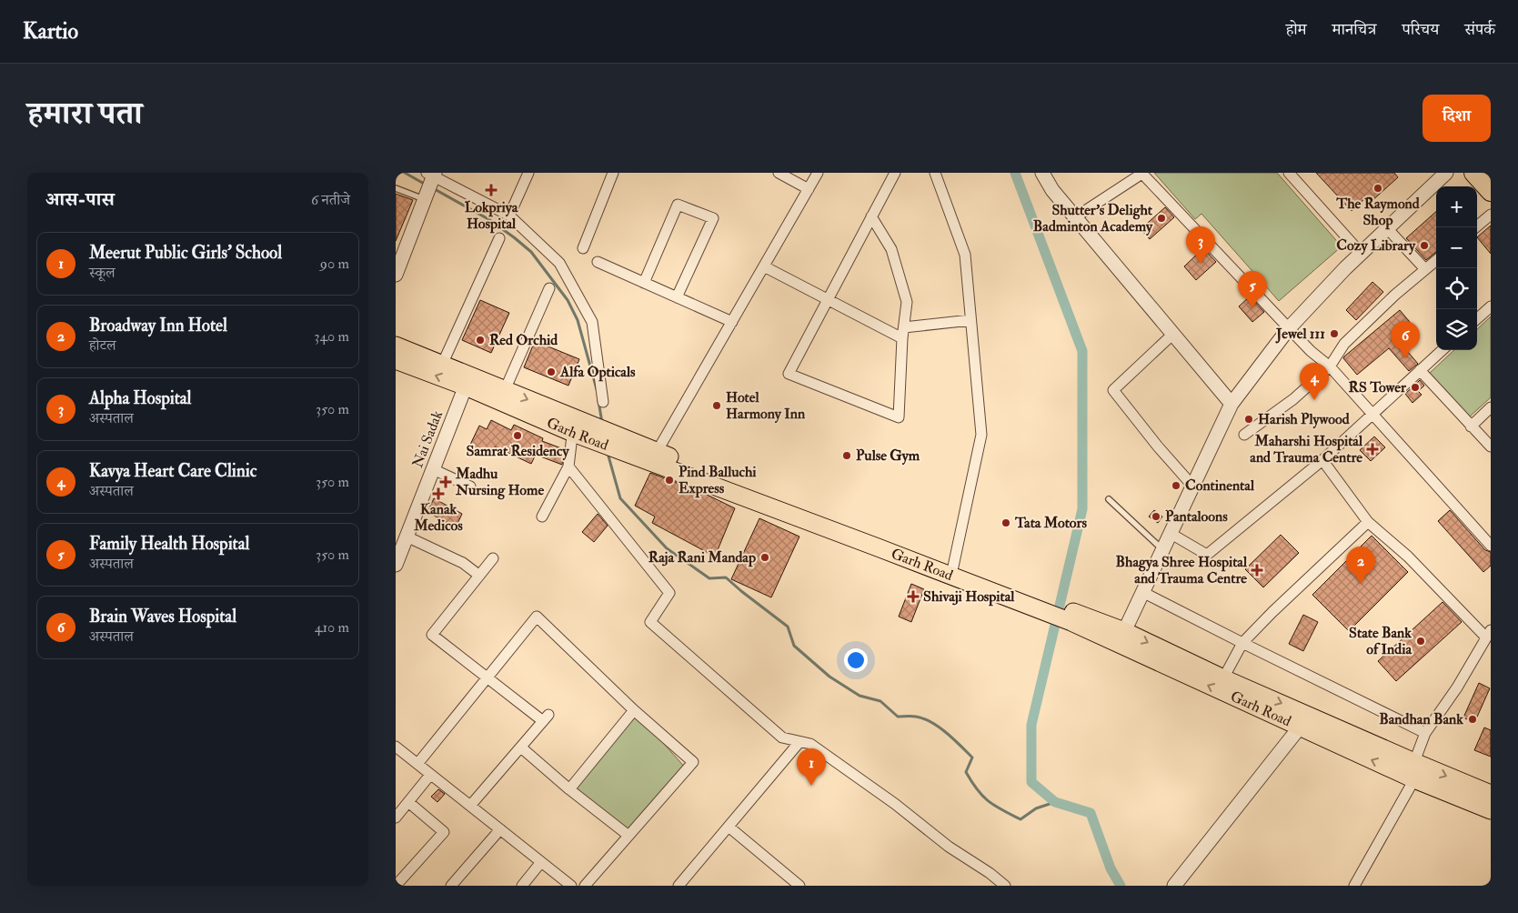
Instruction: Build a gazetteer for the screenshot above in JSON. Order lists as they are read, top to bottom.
{
  "streets": {
    "main road": ["Garh Road"],
    "street": ["Nai Sadak"]
  },
  "crossings": [
    ["Garh Road", "Nai Sadak"]
  ],
  "places": {
    "other": [
      "The Raymond Shop",
      "Shutter's Delight Badminton Academy",
      "Cozy Library",
      "Jewel 111",
      "Red Orchid",
      "Alfa Opticals",
      "RS Tower",
      "Hotel Harmony Inn",
      "Harish Plywood",
      "Samrat Residency",
      "Pulse Gym",
      "Pind Balluchi Express",
      "Continental",
      "Pantaloons",
      "Tata Motors",
      "Raja Rani Mandap",
      "State Bank of India",
      "Bandhan Bank"
    ],
    "health": [
      "Lokpriya Hospital",
      "Maharshi Hospital and Trauma Centre",
      "Madhu Nursing Home",
      "Kanak Medicos",
      "Bhagya Shree Hospital and Trauma Centre",
      "Shivaji Hospital"
    ]
  },
  "page": {
    "header": "Kartio",
    "nav": [
      "होम",
      "मानचित्र",
      "परिचय",
      "संपर्क"
    ],
    "title": "हमारा पता",
    "buttons": "दिशा",
    "heading": ["आस-पास", "6 नतीजे"],
    "map_buttons": ["+", "−"],
    "pins": [
      "3",
      "5",
      "6",
      "4",
      "2",
      "1"
    ],
    "list": [
      {
        "mark": "1",
        "name": "Meerut Public Girls' School",
        "note": "स्कूल",
        "value": "90 m"
      },
      {
        "mark": "2",
        "name": "Broadway Inn Hotel",
        "note": "होटल",
        "value": "340 m"
      },
      {
        "mark": "3",
        "name": "Alpha Hospital",
        "note": "अस्पताल",
        "value": "350 m"
      },
      {
        "mark": "4",
        "name": "Kavya Heart Care Clinic",
        "note": "अस्पताल",
        "value": "350 m"
      },
      {
        "mark": "5",
        "name": "Family Health Hospital",
        "note": "अस्पताल",
        "value": "350 m"
      },
      {
        "mark": "6",
        "name": "Brain Waves Hospital",
        "note": "अस्पताल",
        "value": "410 m"
      }
    ]
  }
}
